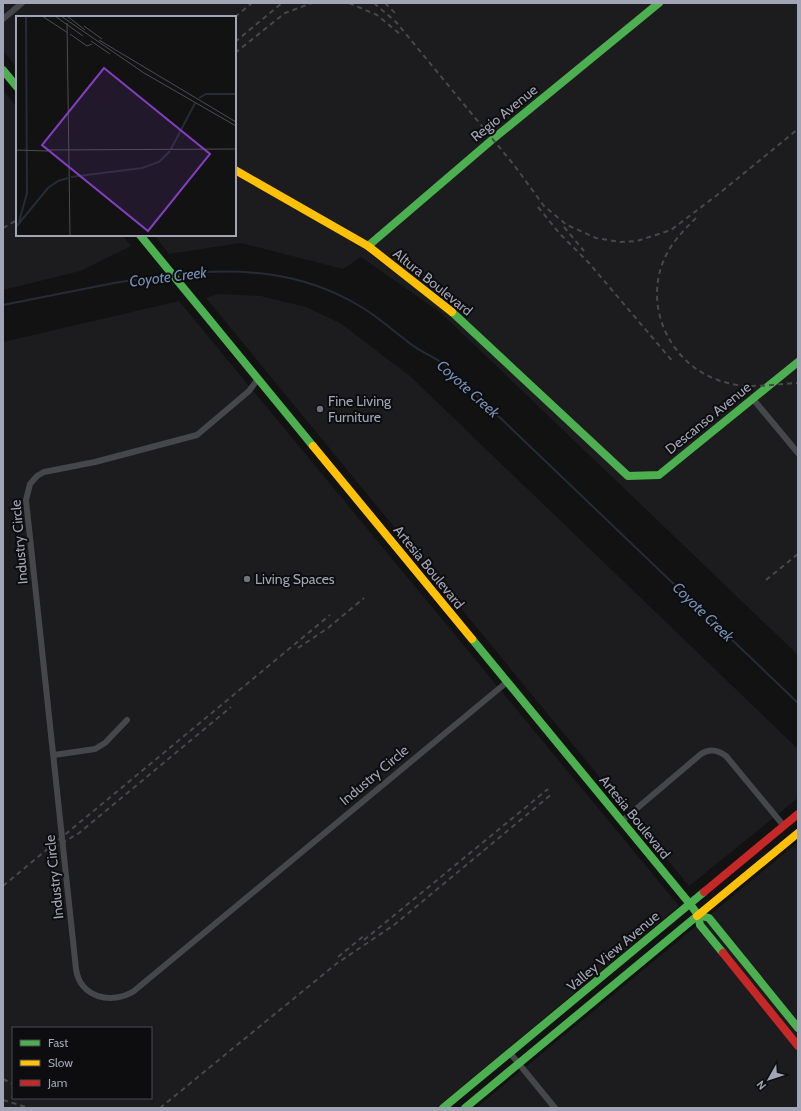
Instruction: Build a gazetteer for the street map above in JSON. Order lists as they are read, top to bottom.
{
  "streets": {
    "main road": [
      "Regio Avenue",
      "Altura Boulevard",
      "Descanso Avenue",
      "Artesia Boulevard",
      "Valley View Avenue"
    ],
    "street": ["Industry Circle"]
  },
  "crossings": [
    ["Regio Avenue", "Altura Boulevard"],
    ["Altura Boulevard", "Descanso Avenue"],
    ["Industry Circle", "Artesia Boulevard"],
    ["Artesia Boulevard", "Valley View Avenue"]
  ],
  "water": ["Coyote Creek"],
  "places": ["Fine Living Furniture", "Living Spaces"],
  "legend": ["Fast", "Slow", "Jam"],
  "north": "bottom left"
}
